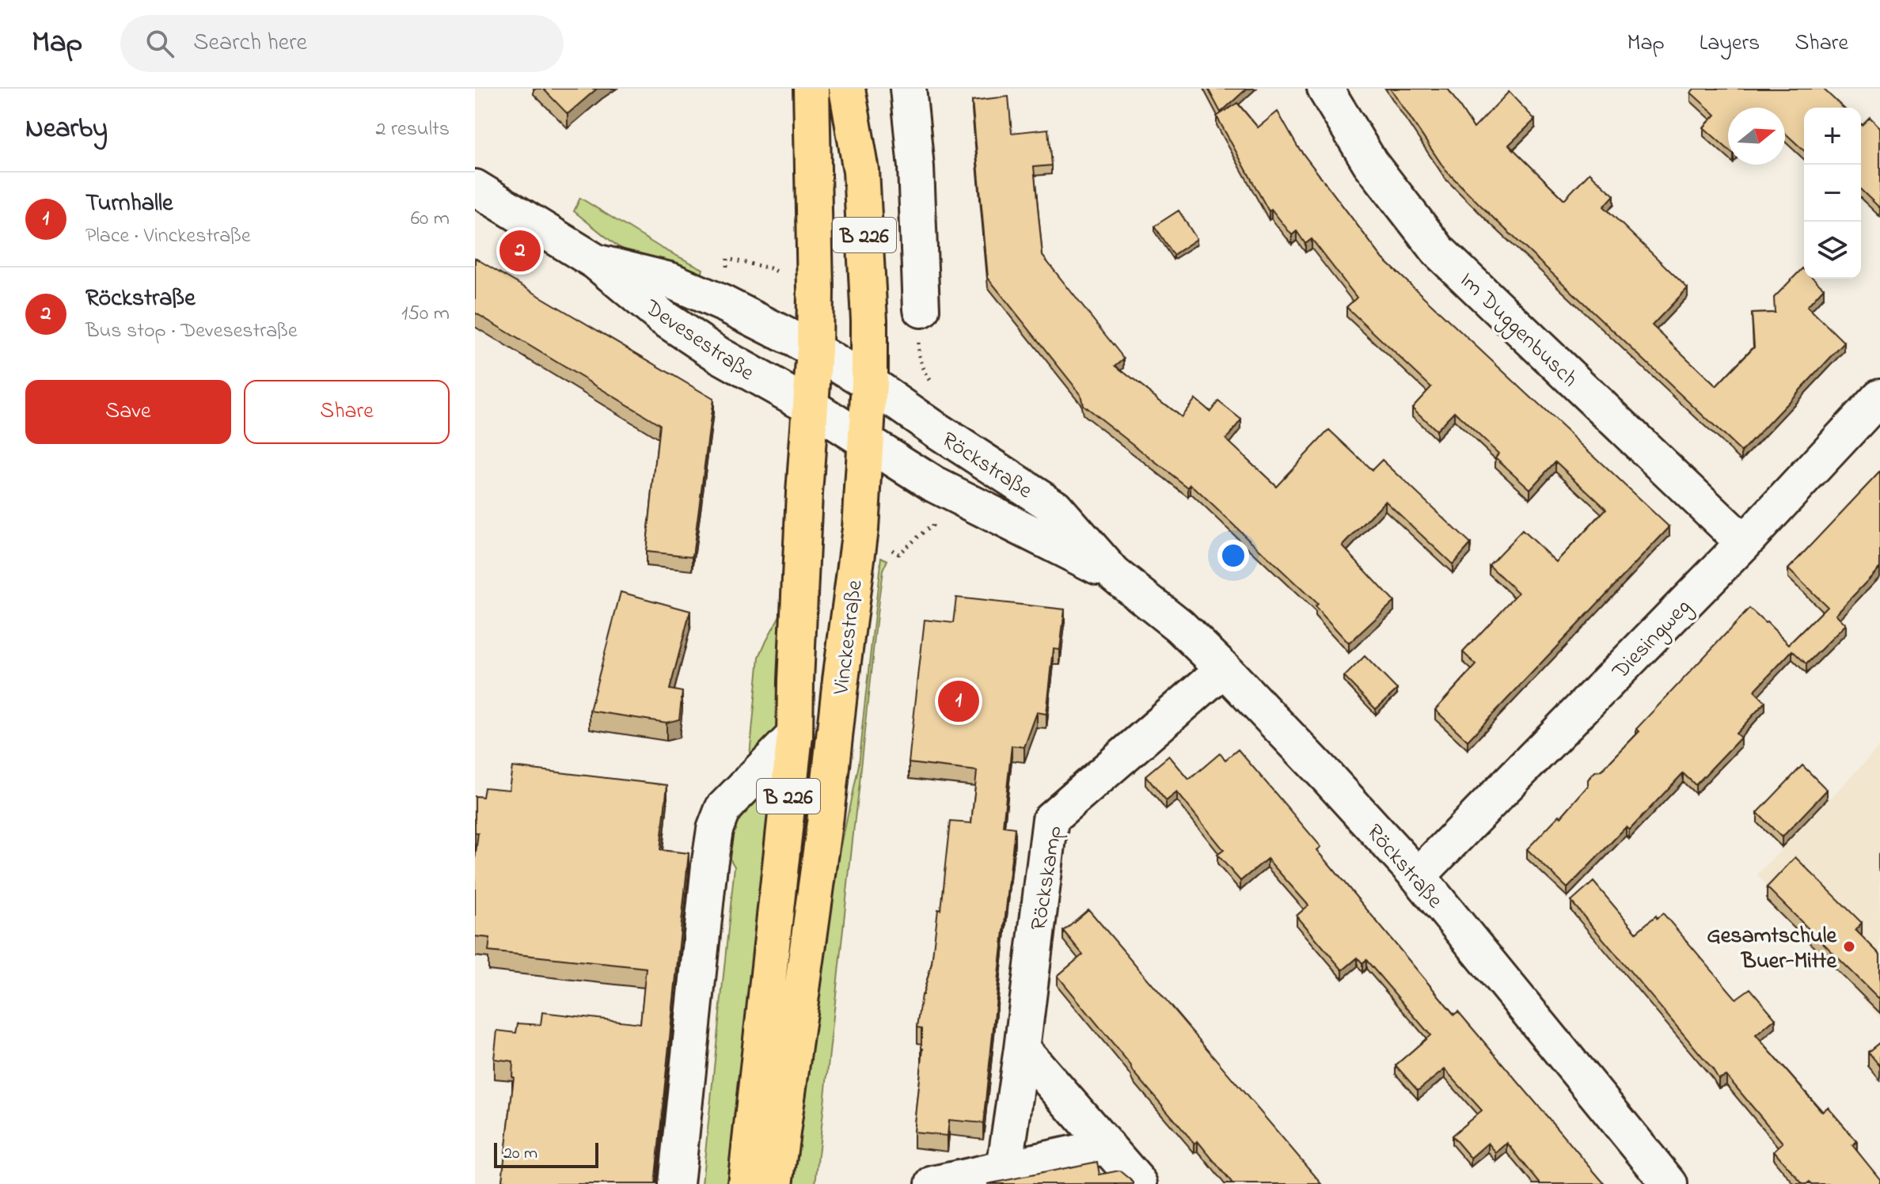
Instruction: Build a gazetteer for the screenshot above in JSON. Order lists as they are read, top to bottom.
{
  "streets": {
    "main road": ["B 226", "Vinckestraße"],
    "street": [
      "Im Duggenbusch",
      "Devesestraße",
      "Röckstraße",
      "Diesingweg",
      "Röckskamp"
    ]
  },
  "crossings": [
    ["Im Duggenbusch", "Diesingweg"],
    ["Devesestraße", "Röckstraße"],
    ["Devesestraße", "Vinckestraße"],
    ["Röckstraße", "Vinckestraße"],
    ["Röckstraße", "Diesingweg"],
    ["Röckstraße", "Röckskamp"]
  ],
  "places": ["Gesamtschule Buer-Mitte"],
  "scale_bar": "20 m",
  "north": "right",
  "page": {
    "header": "Map",
    "search": "Search here",
    "nav": ["Map", "Layers", "Share"],
    "heading": ["Nearby", "2 results"],
    "map_buttons": ["+", "−"],
    "list": [
      {
        "mark": "1",
        "name": "Turnhalle",
        "note": "Place · Vinckestraße",
        "value": "60 m"
      },
      {
        "mark": "2",
        "name": "Röckstraße",
        "note": "Bus stop · Devesestraße",
        "value": "150 m"
      }
    ],
    "pins": ["2", "1"],
    "buttons": ["Save", "Share"],
    "scale": "20 m"
  }
}
